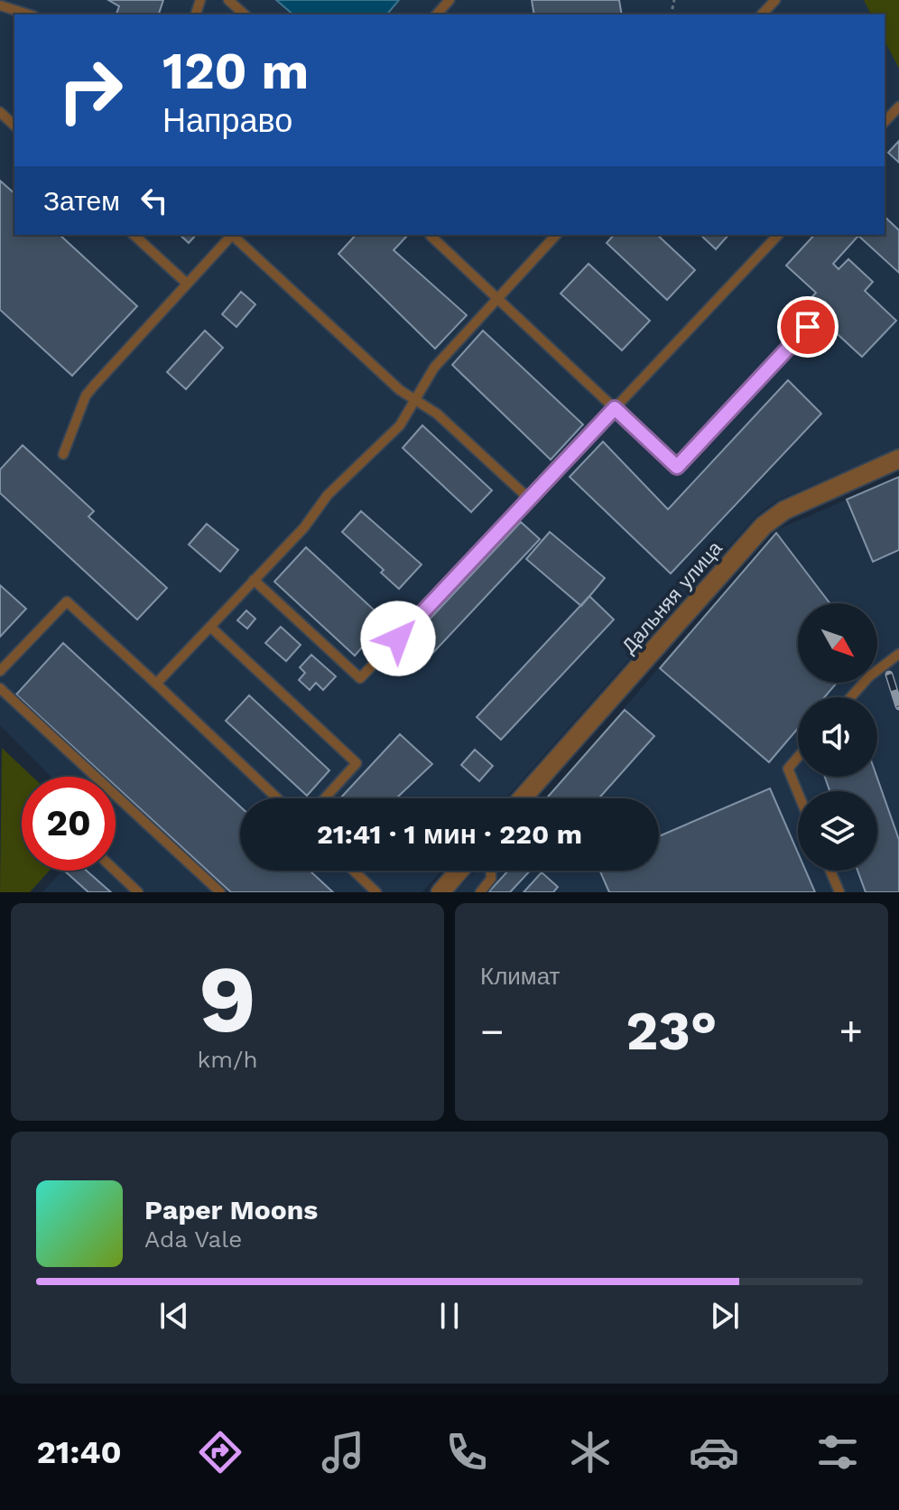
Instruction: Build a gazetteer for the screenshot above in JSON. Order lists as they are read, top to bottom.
{
  "streets": {
    "street": ["Дальняя улица"]
  },
  "north": "bottom right",
  "page": {
    "turn": ["120 m", "Направо"],
    "then": "Затем",
    "limit": "20",
    "trip": "21:41 · 1 мин · 220 m",
    "tile": [
      ["9", "km/h"],
      "Климат"
    ],
    "heat": ["−", "23°", "+"],
    "song": ["Paper Moons", "Ada Vale"],
    "tabs": "21:40"
  }
}
